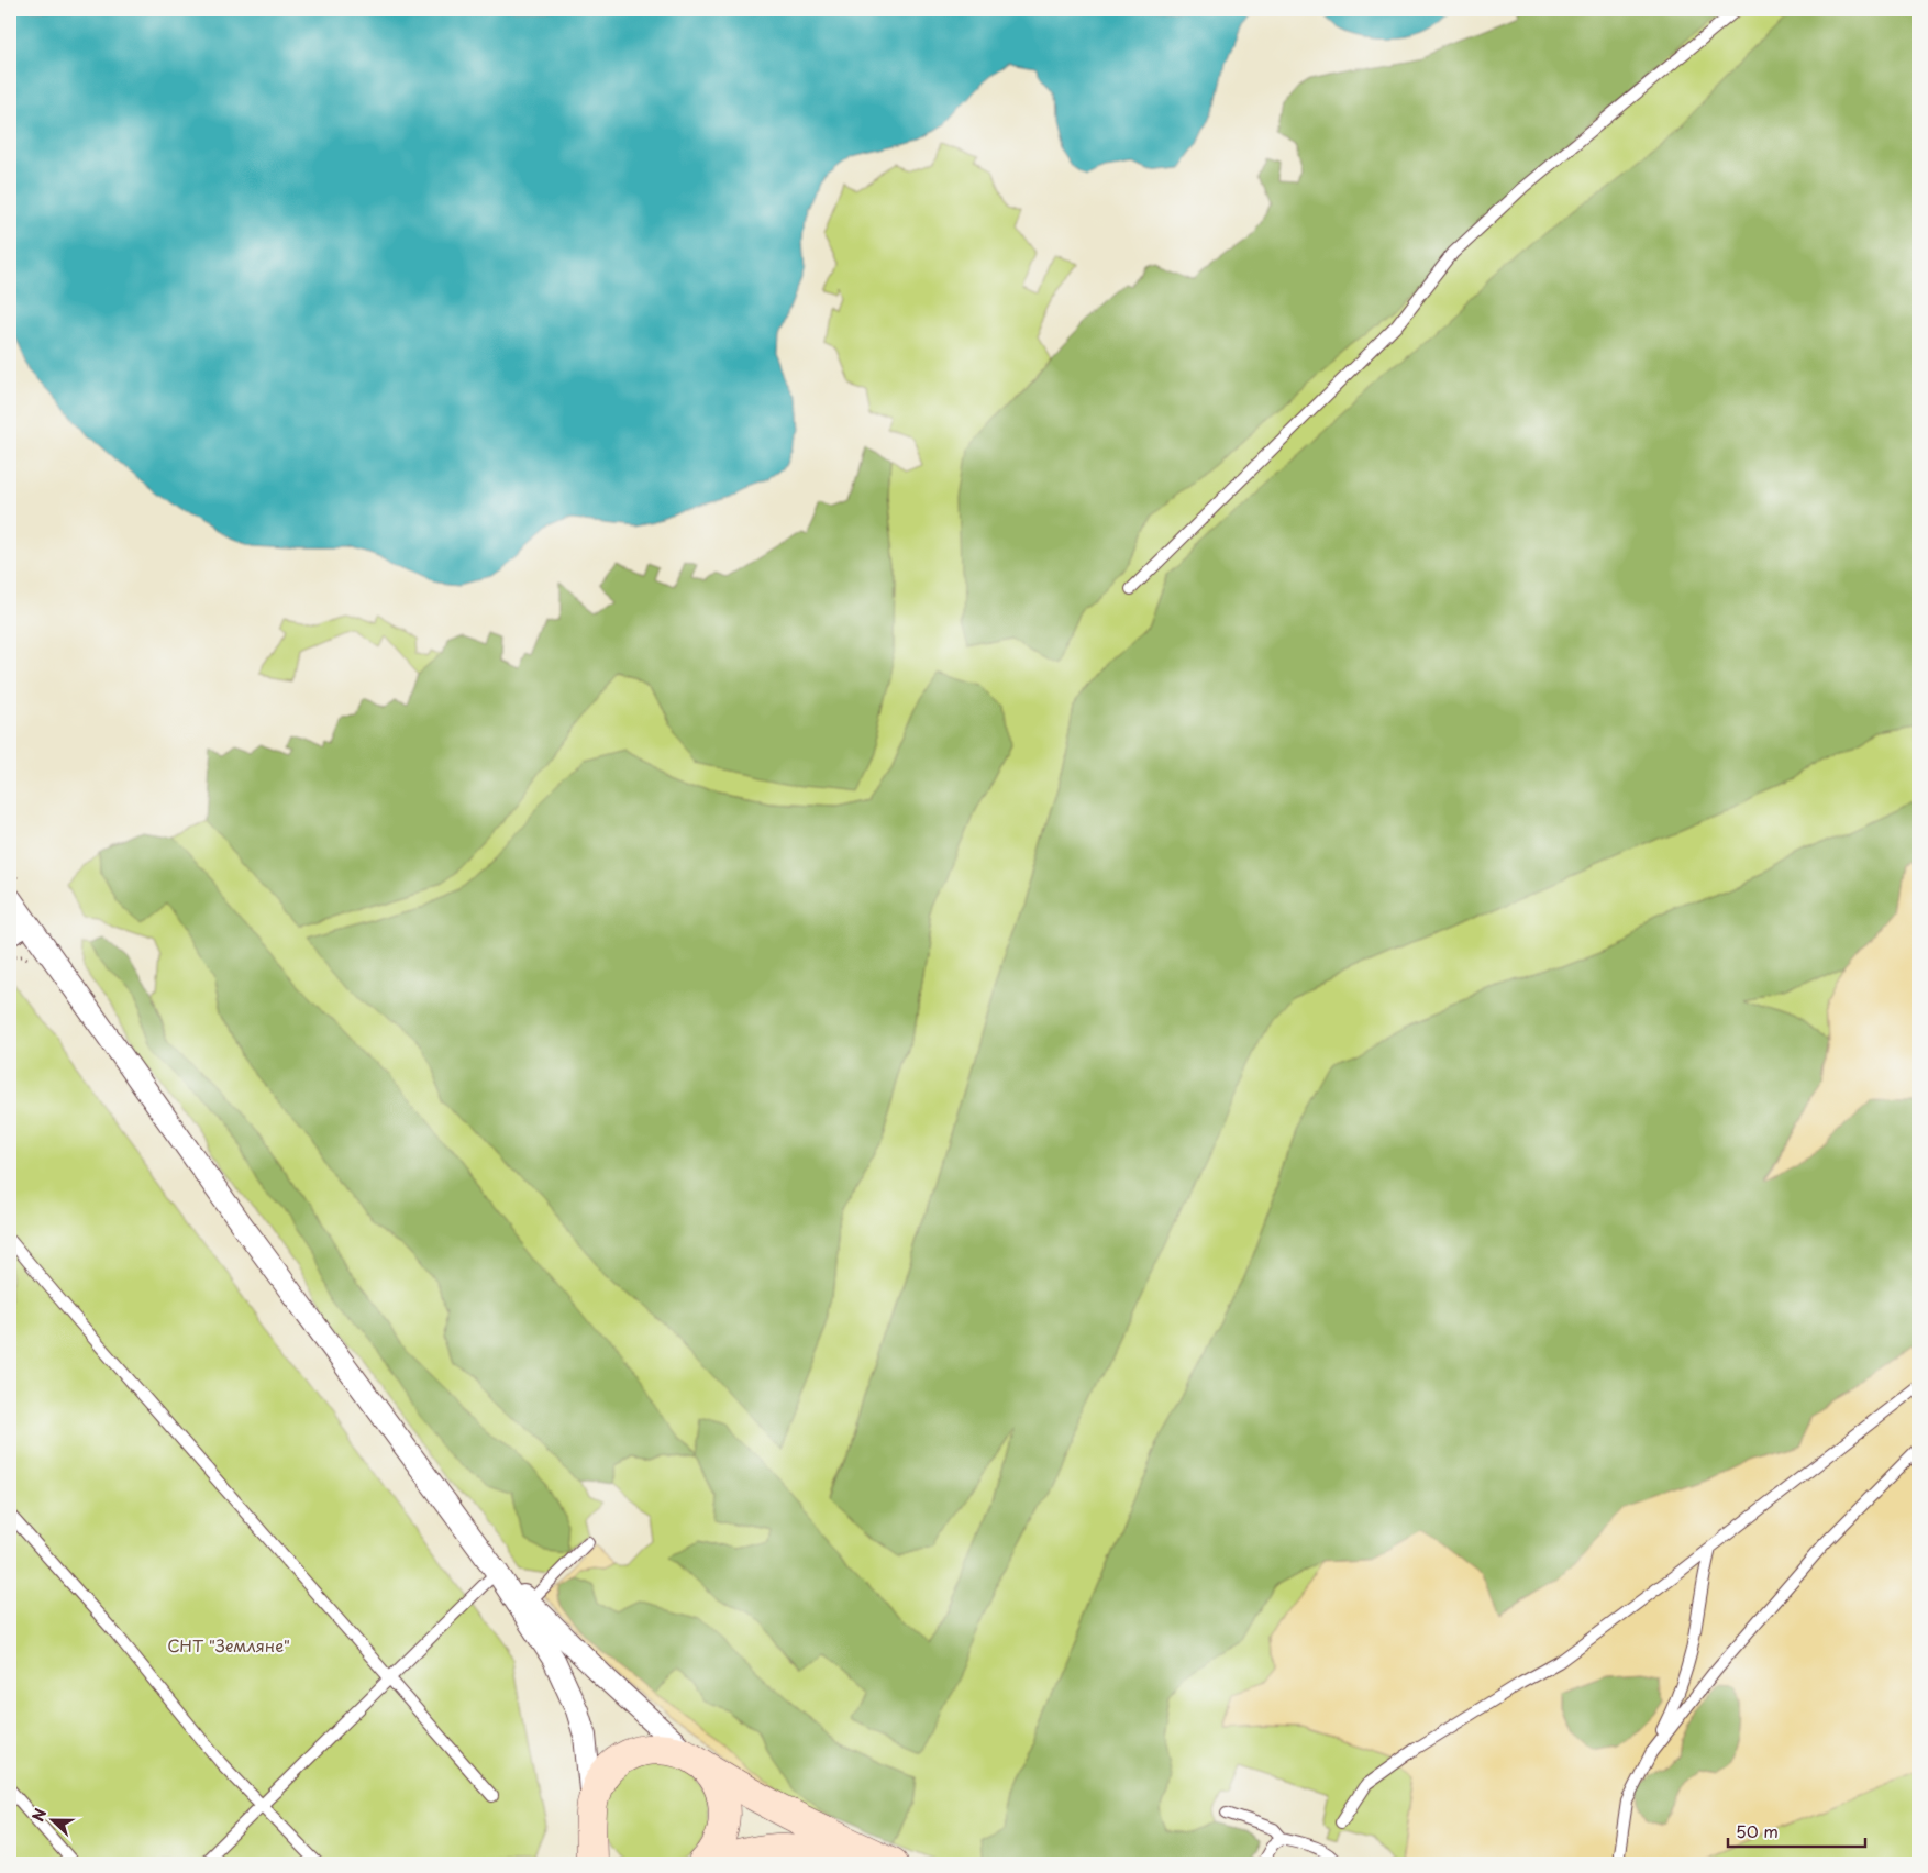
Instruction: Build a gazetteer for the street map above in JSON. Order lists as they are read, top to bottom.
{
  "parks": ["СНТ \"Земляне\""],
  "scale_bar": "50 m",
  "north": "left"
}
